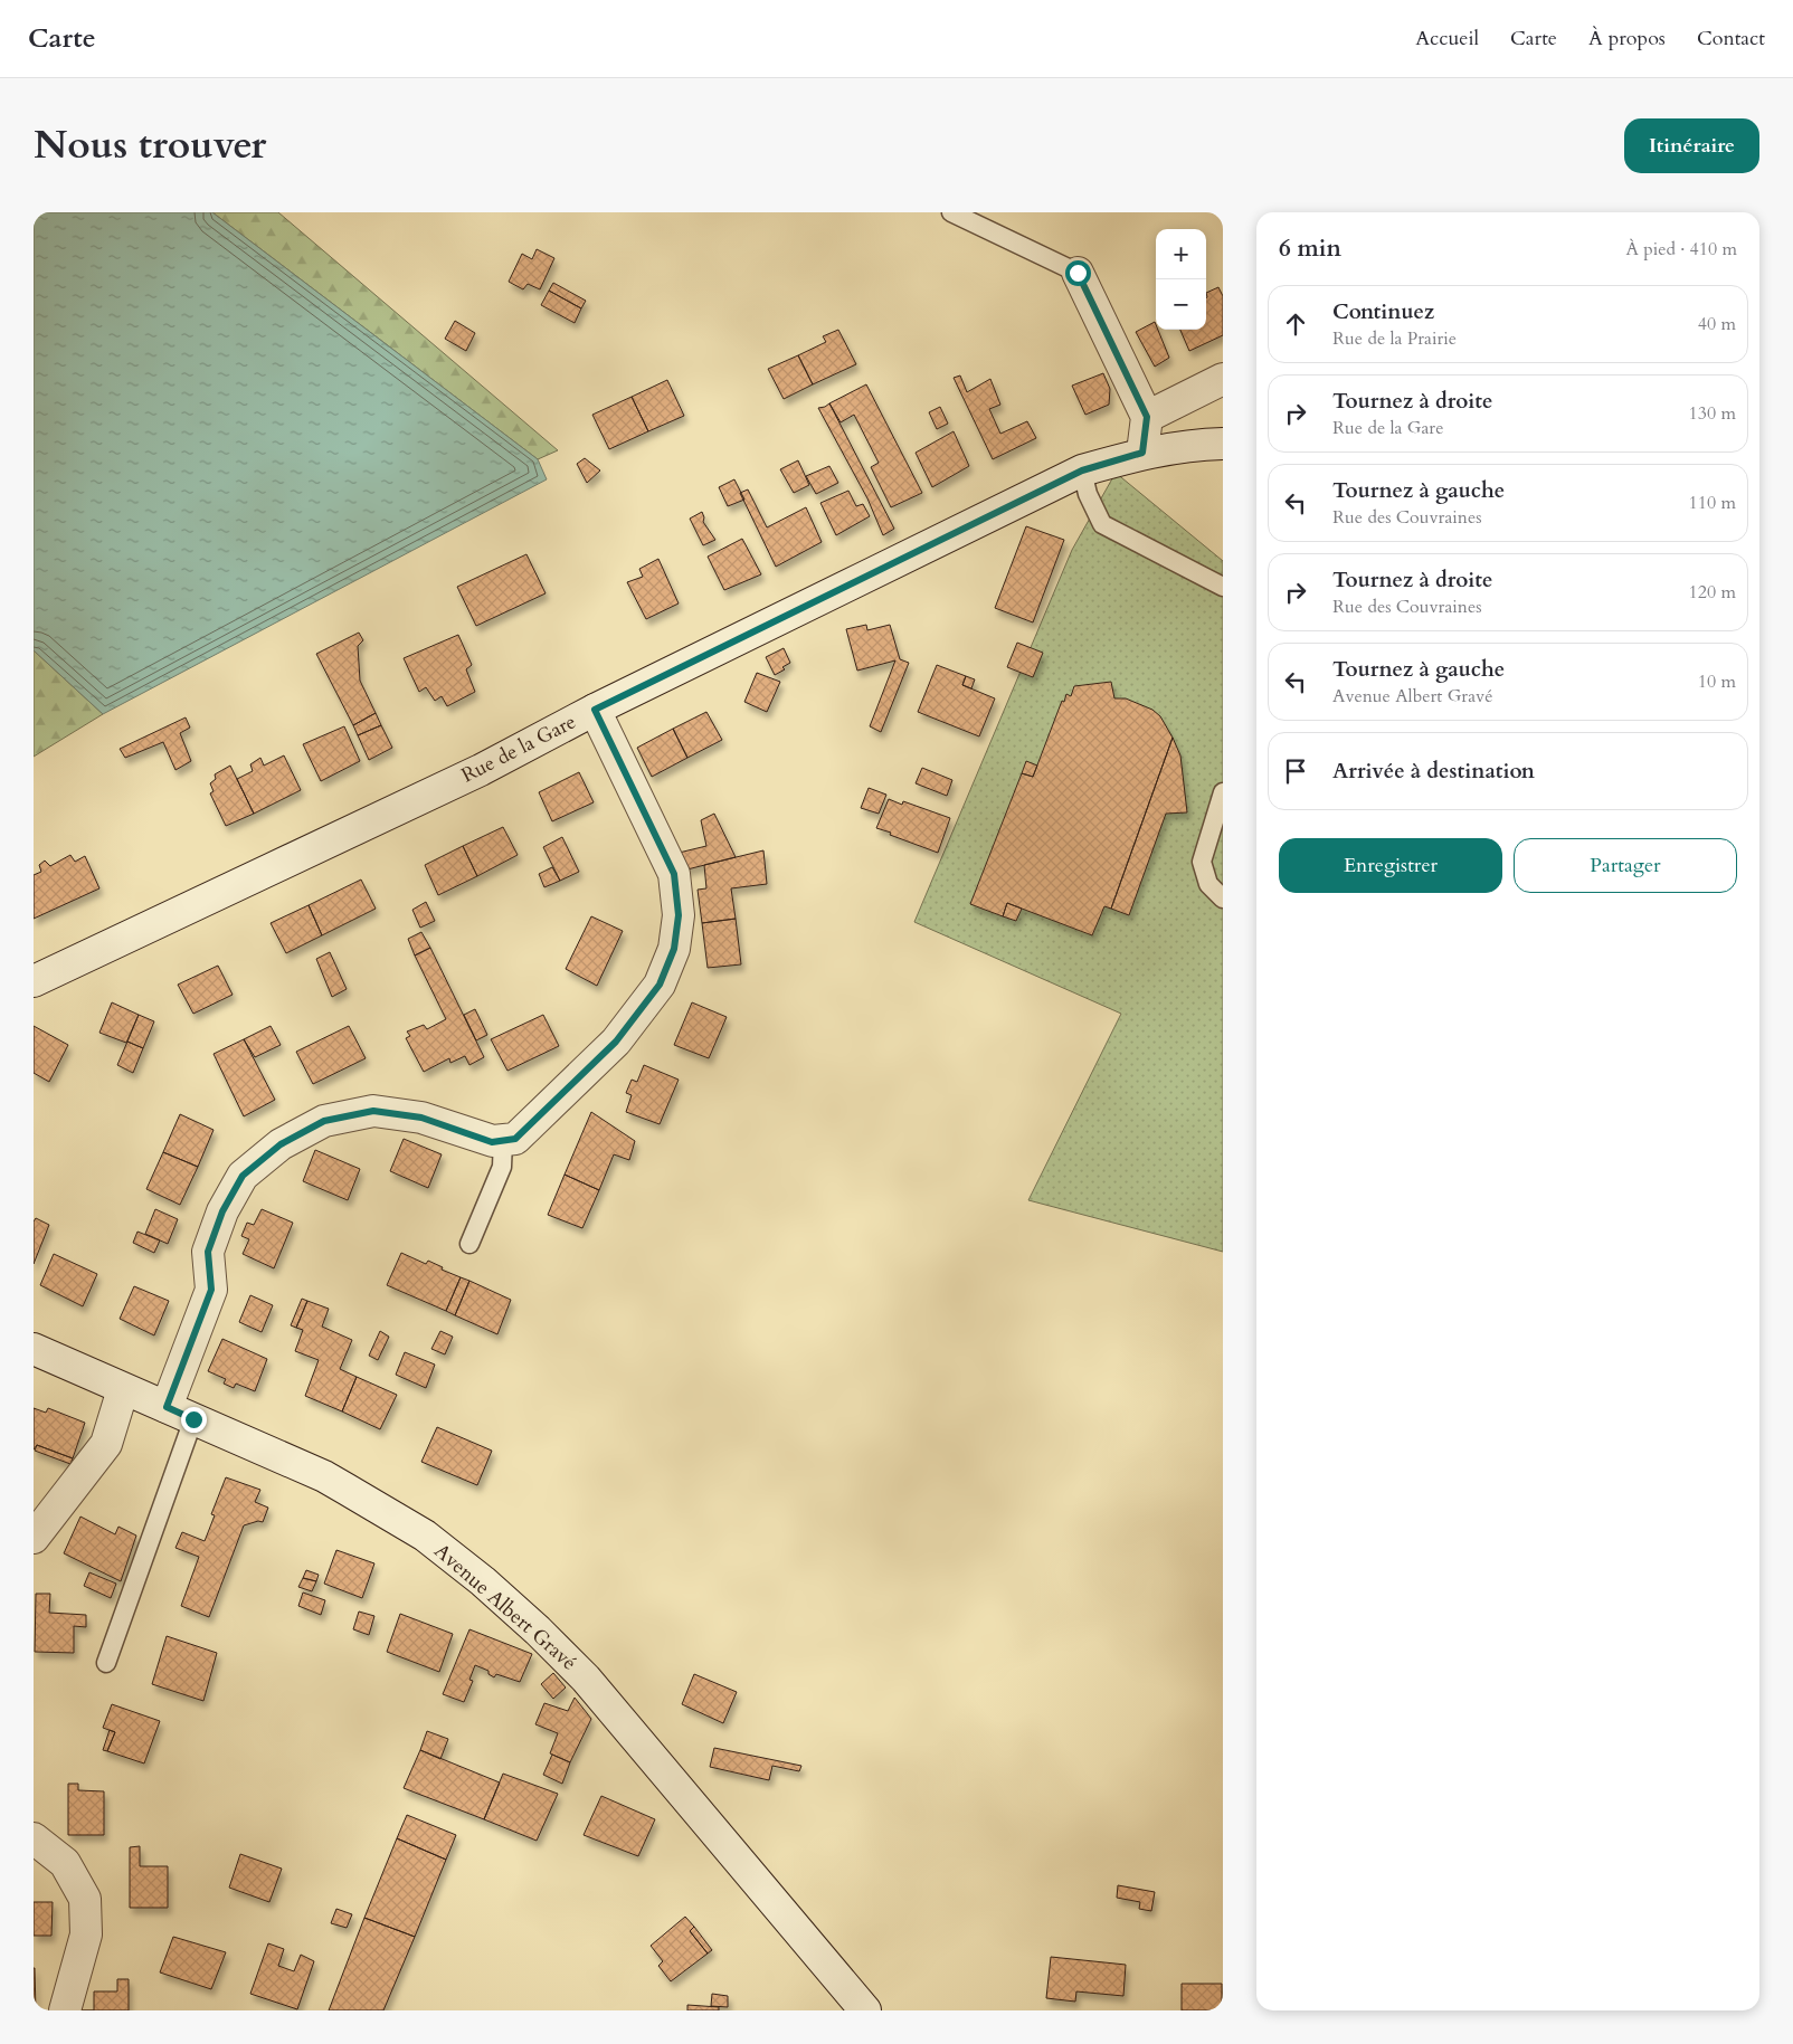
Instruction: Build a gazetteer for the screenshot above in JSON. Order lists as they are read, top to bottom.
{
  "streets": {
    "street": ["Rue de la Gare", "Avenue Albert Gravé"]
  },
  "page": {
    "header": "Carte",
    "nav": [
      "Accueil",
      "Carte",
      "À propos",
      "Contact"
    ],
    "title": "Nous trouver",
    "buttons": [
      "Itinéraire",
      ["Enregistrer", "Partager"]
    ],
    "heading": ["6 min", "À pied · 410 m"],
    "map_buttons": ["+", "−"],
    "list": [
      ["Continuez", "Rue de la Prairie", "40 m"],
      ["Tournez à droite", "Rue de la Gare", "130 m"],
      ["Tournez à gauche", "Rue des Couvraines", "110 m"],
      ["Tournez à droite", "Rue des Couvraines", "120 m"],
      ["Tournez à gauche", "Avenue Albert Gravé", "10 m"],
      "Arrivée à destination"
    ]
  }
}
